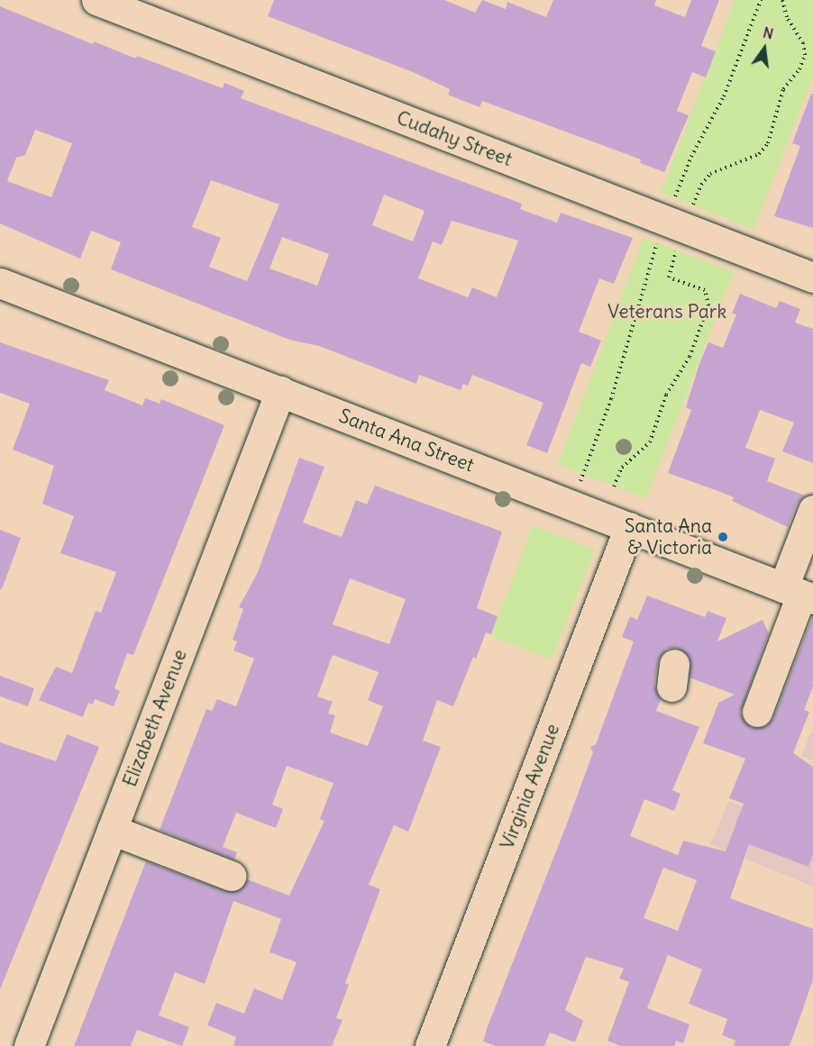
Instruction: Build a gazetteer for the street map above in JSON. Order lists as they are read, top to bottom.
{
  "streets": {
    "street": [
      "Cudahy Street",
      "Santa Ana Street",
      "Elizabeth Avenue",
      "Virginia Avenue"
    ]
  },
  "crossings": [
    ["Santa Ana Street", "Elizabeth Avenue"],
    ["Santa Ana Street", "Virginia Avenue"]
  ],
  "parks": ["Veterans Park"],
  "places": ["Santa Ana & Victoria"],
  "north": "top"
}
